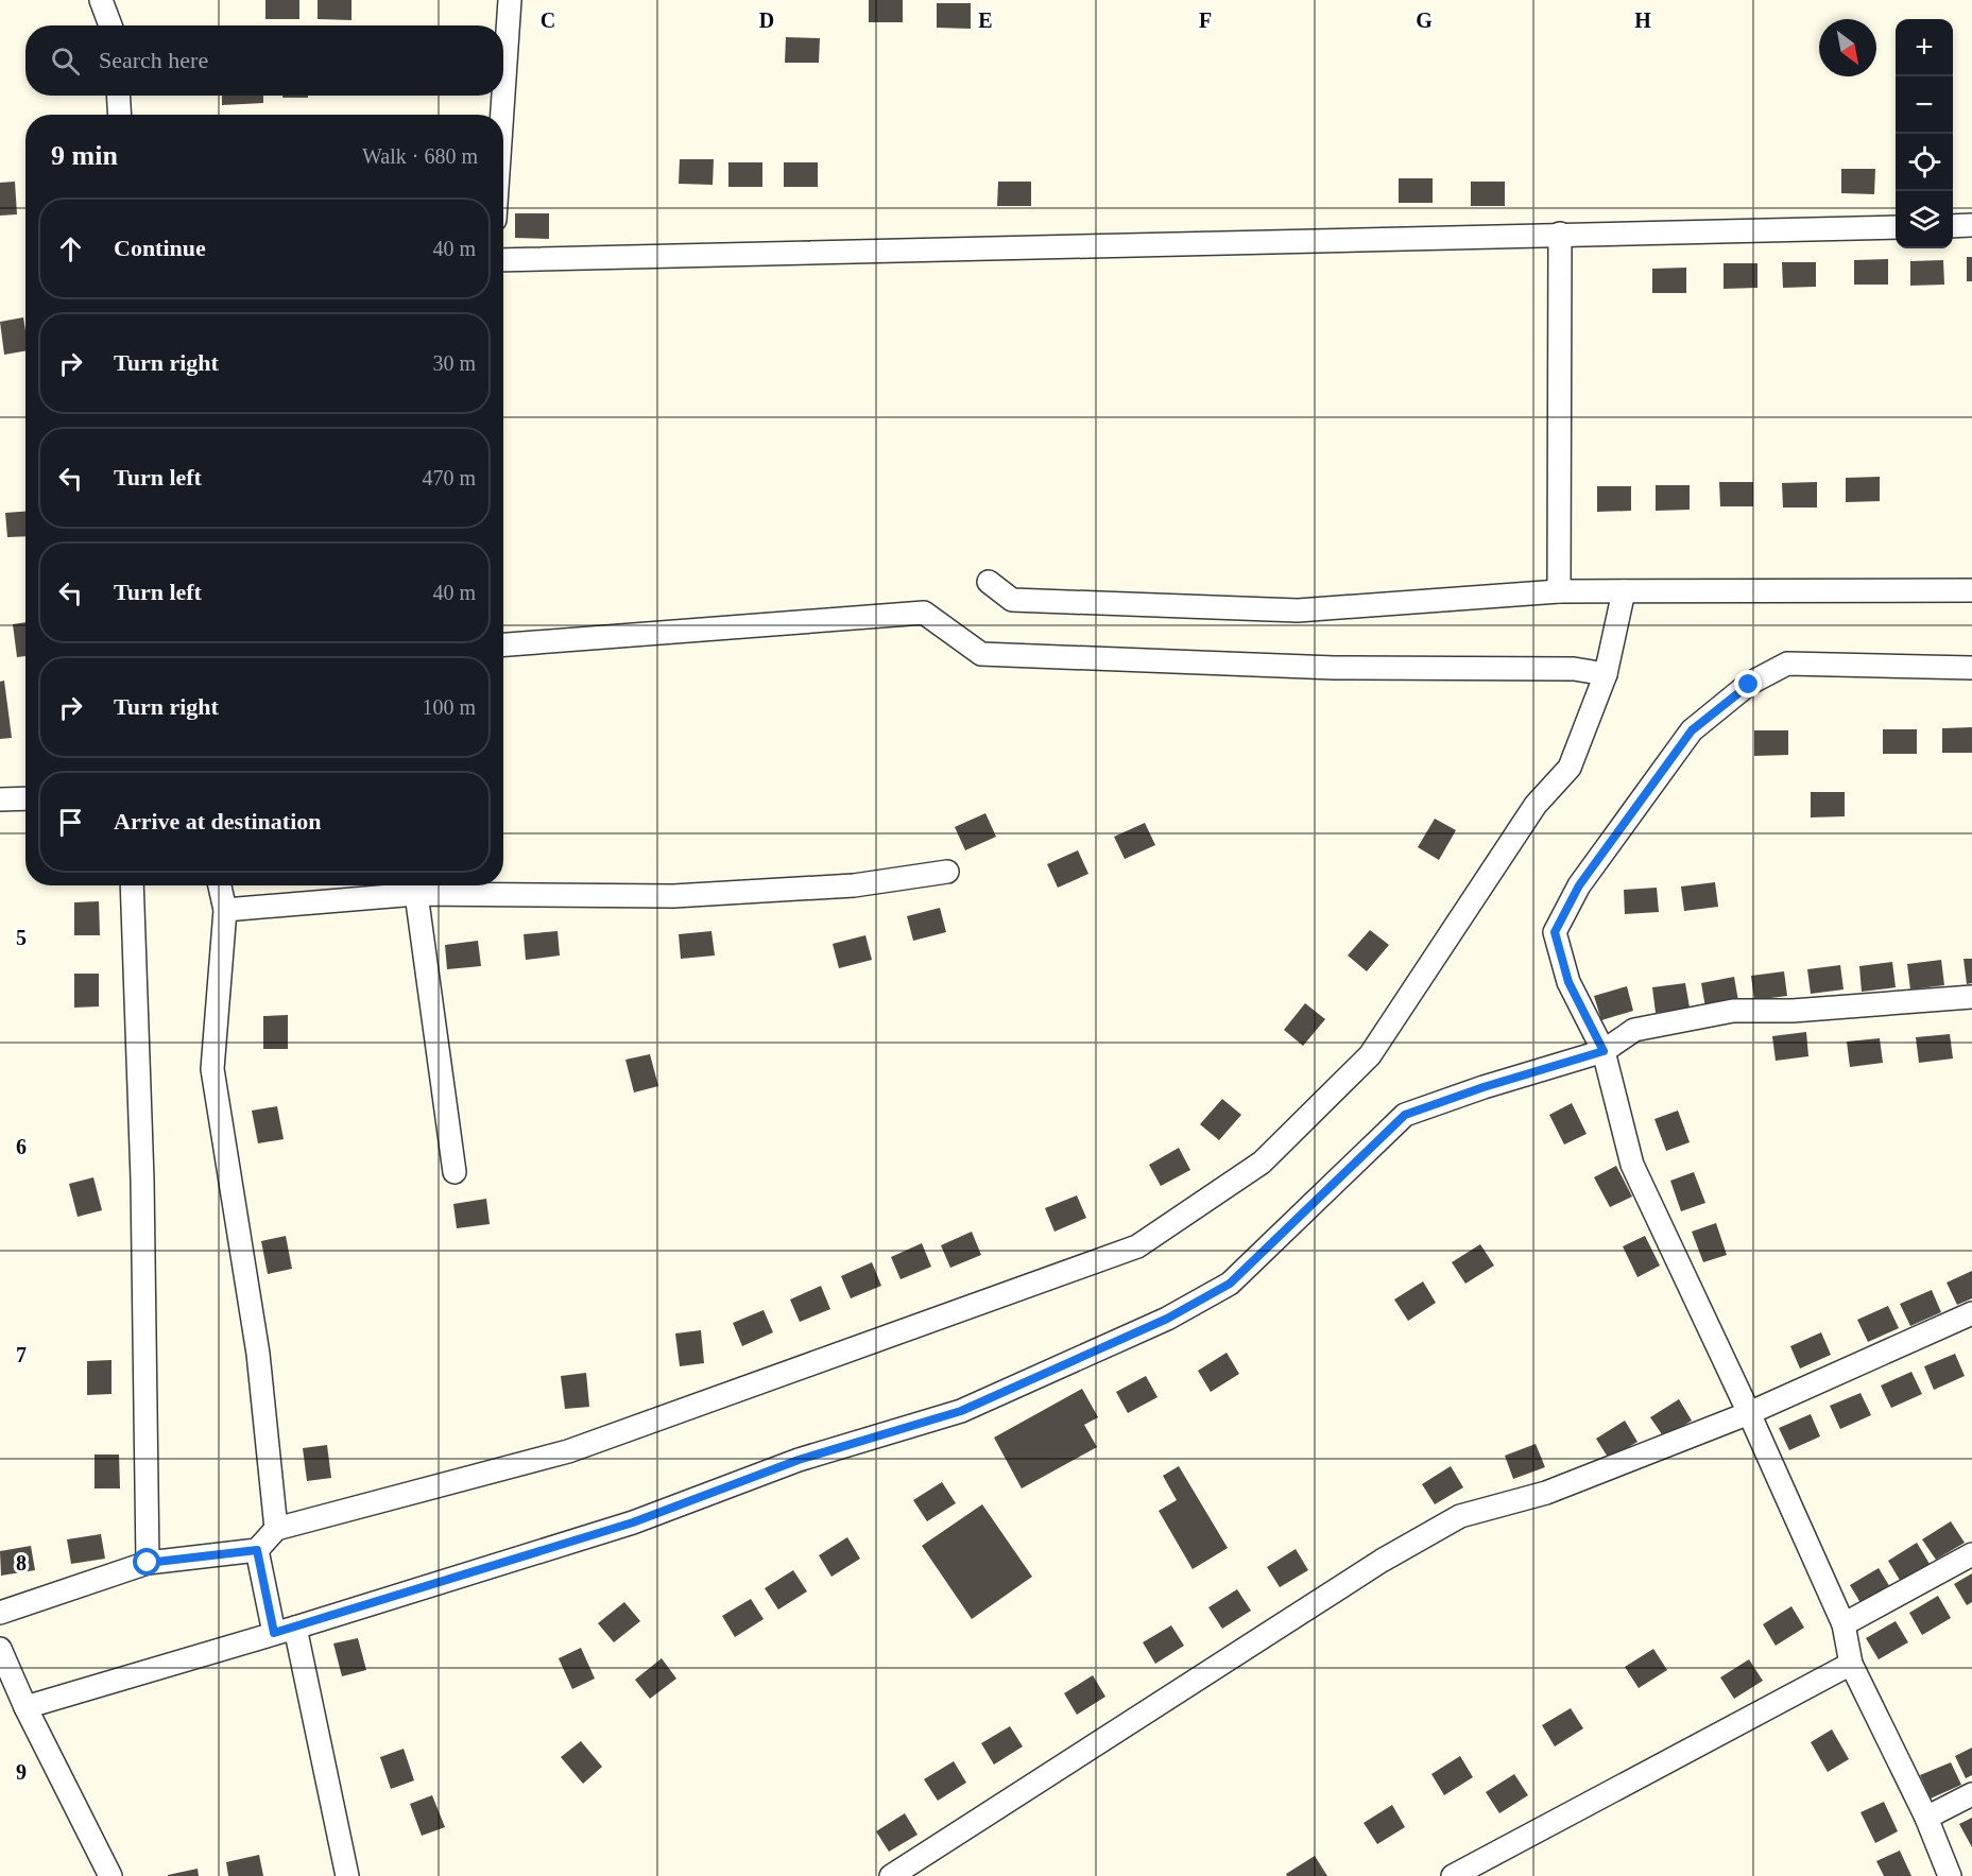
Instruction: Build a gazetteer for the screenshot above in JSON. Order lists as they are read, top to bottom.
{
  "north": "bottom right",
  "page": {
    "map_buttons": ["+", "−"],
    "search": "Search here",
    "heading": ["9 min", "Walk · 680 m"],
    "list": [
      ["Continue", "40 m"],
      ["Turn right", "30 m"],
      ["Turn left", "470 m"],
      ["Turn left", "40 m"],
      ["Turn right", "100 m"],
      "Arrive at destination"
    ]
  },
  "grid": {
    "columns": [
      "C",
      "D",
      "E",
      "F",
      "G",
      "H"
    ],
    "rows": [
      "5",
      "6",
      "7",
      "8",
      "9"
    ]
  }
}
